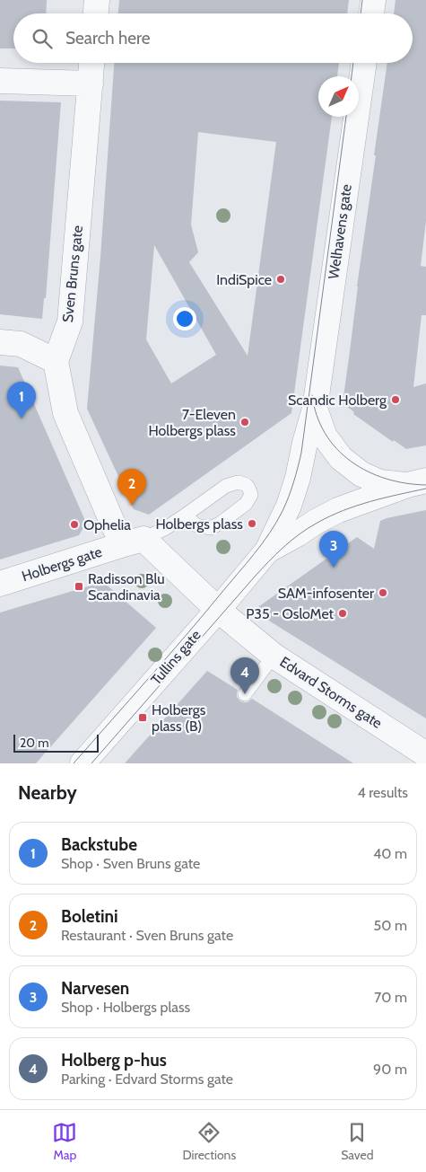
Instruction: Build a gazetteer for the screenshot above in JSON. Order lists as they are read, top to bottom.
{
  "streets": {
    "street": [
      "Welhavens gate",
      "Sven Bruns gate",
      "Holbergs gate",
      "Tullins gate",
      "Edvard Storms gate"
    ]
  },
  "crossings": [
    ["Tullins gate", "Edvard Storms gate"]
  ],
  "places": {
    "other": [
      "IndiSpice",
      "Scandic Holberg",
      "7-Eleven Holbergs plass",
      "Holbergs plass",
      "Ophelia",
      "SAM-infosenter",
      "P35 - OsloMet"
    ],
    "transit": ["Radisson Blu Scandinavia", "Holbergs plass (B)"]
  },
  "scale_bar": "20 m",
  "north": "top right",
  "page": {
    "search": "Search here",
    "pins": [
      "1",
      "2",
      "3",
      "4"
    ],
    "scale": "20 m",
    "heading": ["Nearby", "4 results"],
    "list": [
      {
        "mark": "1",
        "name": "Backstube",
        "note": "Shop · Sven Bruns gate",
        "value": "40 m"
      },
      {
        "mark": "2",
        "name": "Boletini",
        "note": "Restaurant · Sven Bruns gate",
        "value": "50 m"
      },
      {
        "mark": "3",
        "name": "Narvesen",
        "note": "Shop · Holbergs plass",
        "value": "70 m"
      },
      {
        "mark": "4",
        "name": "Holberg p-hus",
        "note": "Parking · Edvard Storms gate",
        "value": "90 m"
      }
    ],
    "nav": ["Map", "Directions", "Saved"]
  }
}
